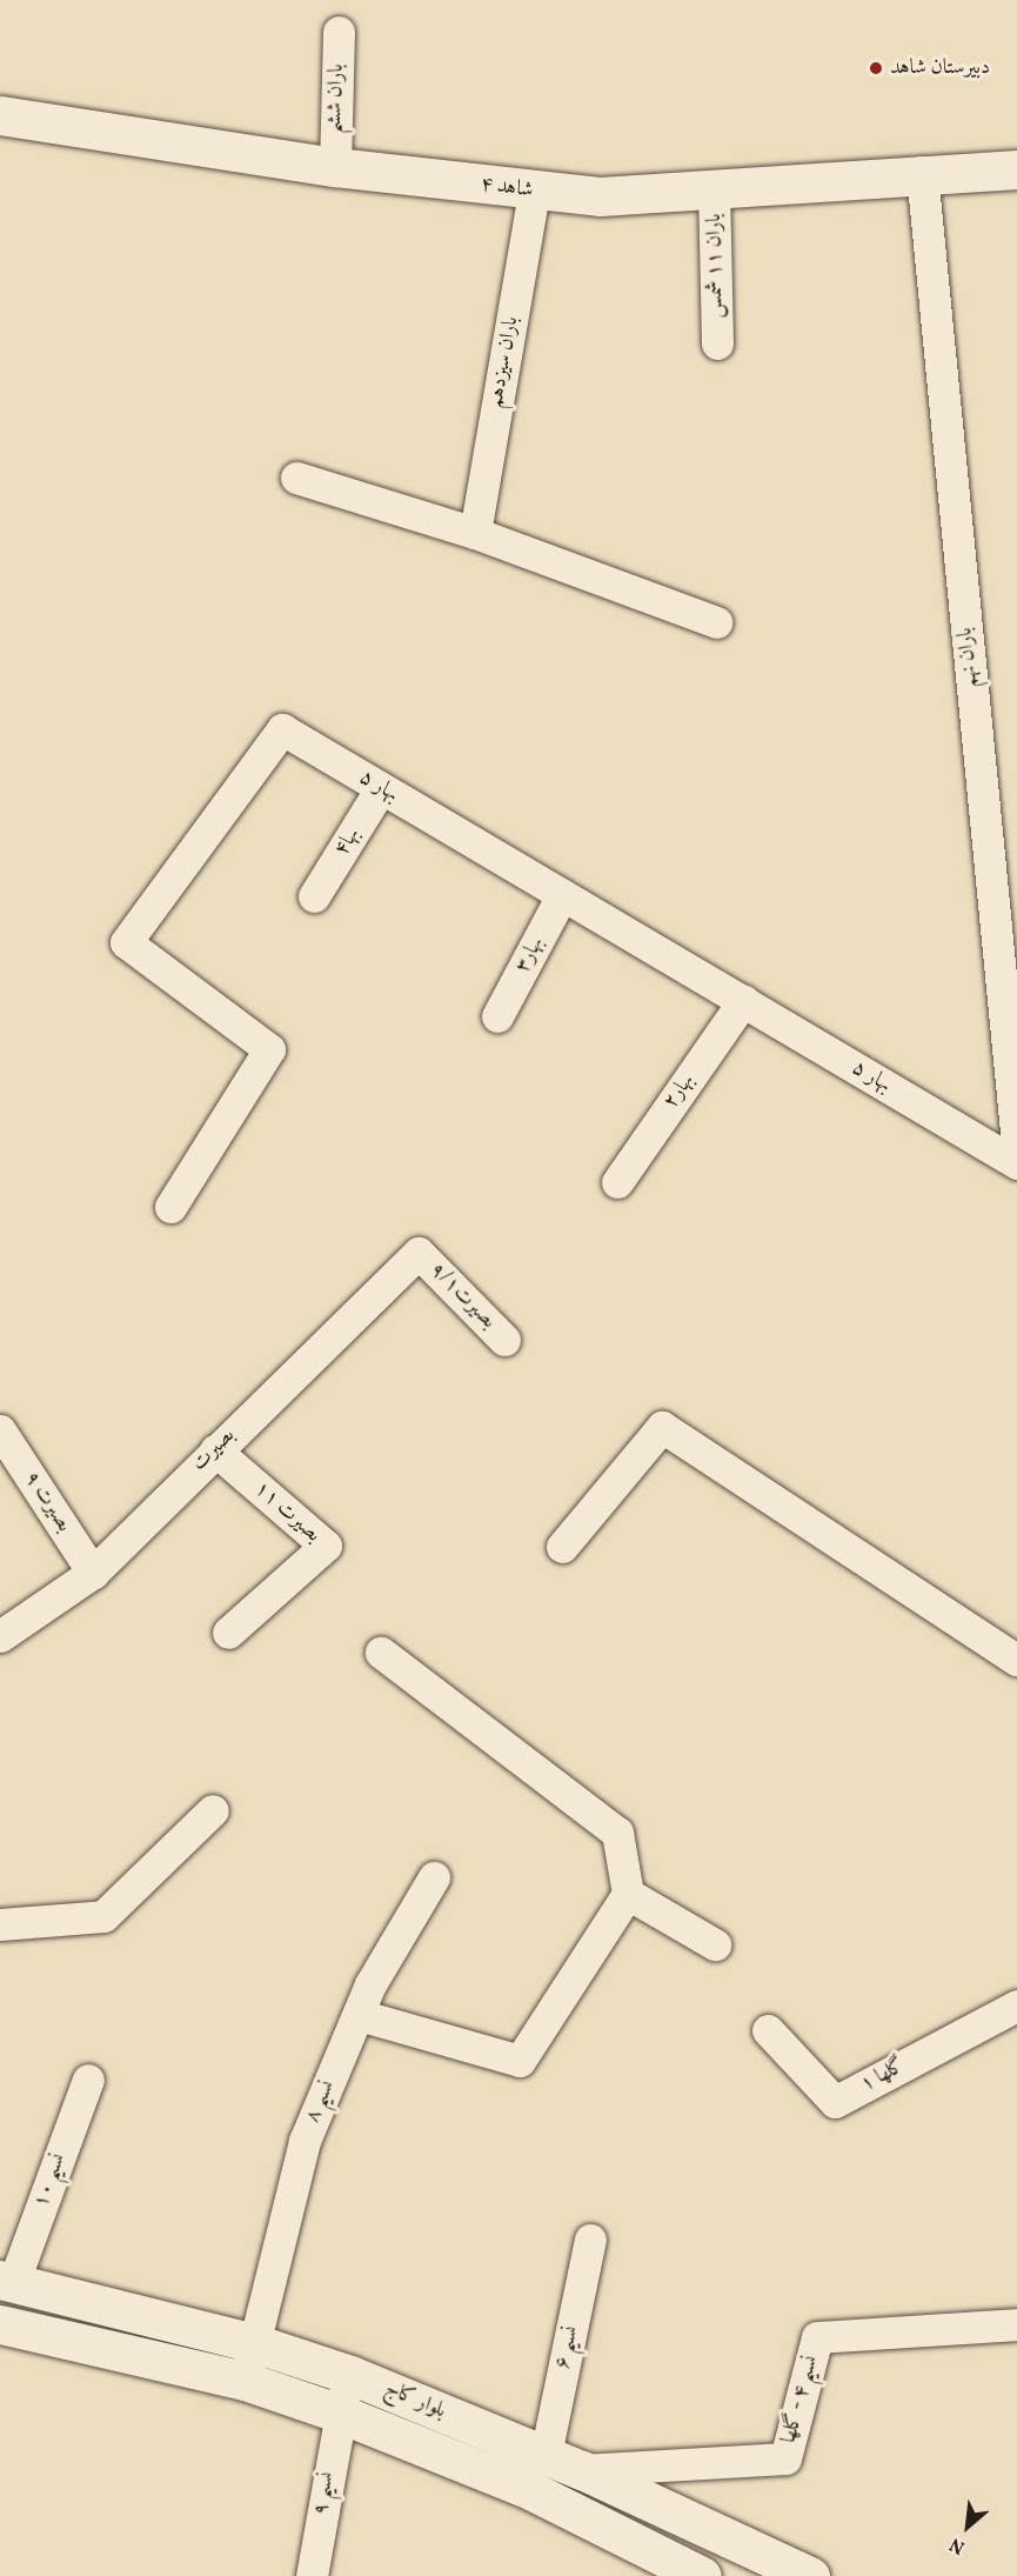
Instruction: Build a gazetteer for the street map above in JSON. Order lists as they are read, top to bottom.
{
  "streets": {
    "street": [
      "باران ششم",
      "شاهد ۴",
      "باران ۱۱ شمس",
      "باران سیزدهم",
      "باران نهم",
      "بهار ۵",
      "بها۴",
      "بهار۳",
      "بهار۲",
      "بصیرت۹/۱",
      "بصیرت",
      "بصیرت ۹",
      "بصیرت ۱۱",
      "گلها ۱",
      "نسیم ۸",
      "نسیم ۱۰",
      "نسیم ۶",
      "نسیم ۴ - گلها",
      "بلوار کاج",
      "نسیم ۹"
    ]
  },
  "crossings": [
    ["باران ششم", "شاهد ۴"],
    ["شاهد ۴", "باران ۱۱ شمس"],
    ["شاهد ۴", "باران سیزدهم"],
    ["شاهد ۴", "باران نهم"],
    ["بهار ۵", "بها۴"],
    ["بهار ۵", "بهار۳"],
    ["بهار ۵", "بهار۲"],
    ["بصیرت۹/۱", "بصیرت"],
    ["بصیرت", "بصیرت ۹"],
    ["بصیرت", "بصیرت ۱۱"],
    ["نسیم ۸", "بلوار کاج"],
    ["نسیم ۱۰", "بلوار کاج"],
    ["نسیم ۶", "بلوار کاج"],
    ["نسیم ۴ - گلها", "بلوار کاج"],
    ["بلوار کاج", "نسیم ۹"]
  ],
  "places": ["دبیرستان شاهد"],
  "north": "bottom left"
}
